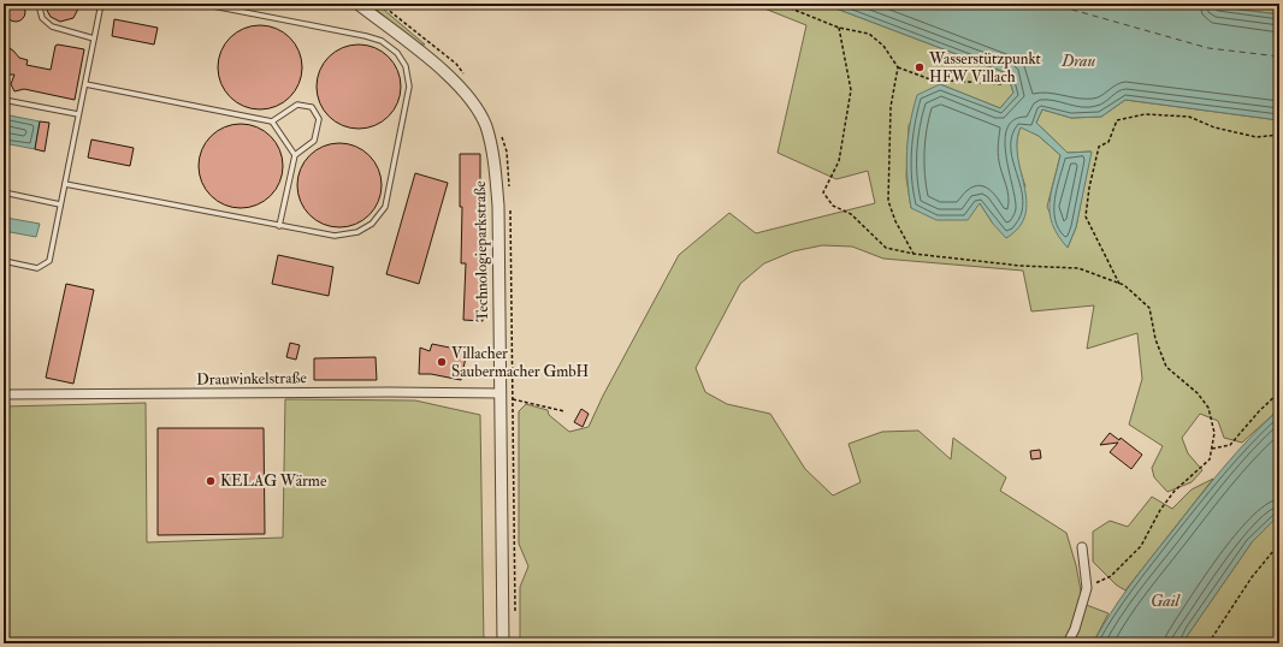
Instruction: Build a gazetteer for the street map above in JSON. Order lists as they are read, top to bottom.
{
  "streets": {
    "street": ["Technologieparkstraße", "Drauwinkelstraße"]
  },
  "crossings": [
    ["Technologieparkstraße", "Drauwinkelstraße"]
  ],
  "water": ["Drau", "Gail"],
  "places": ["Wasserstützpunkt HFW Villach", "Villacher Saubermacher GmbH", "KELAG Wärme"]
}
